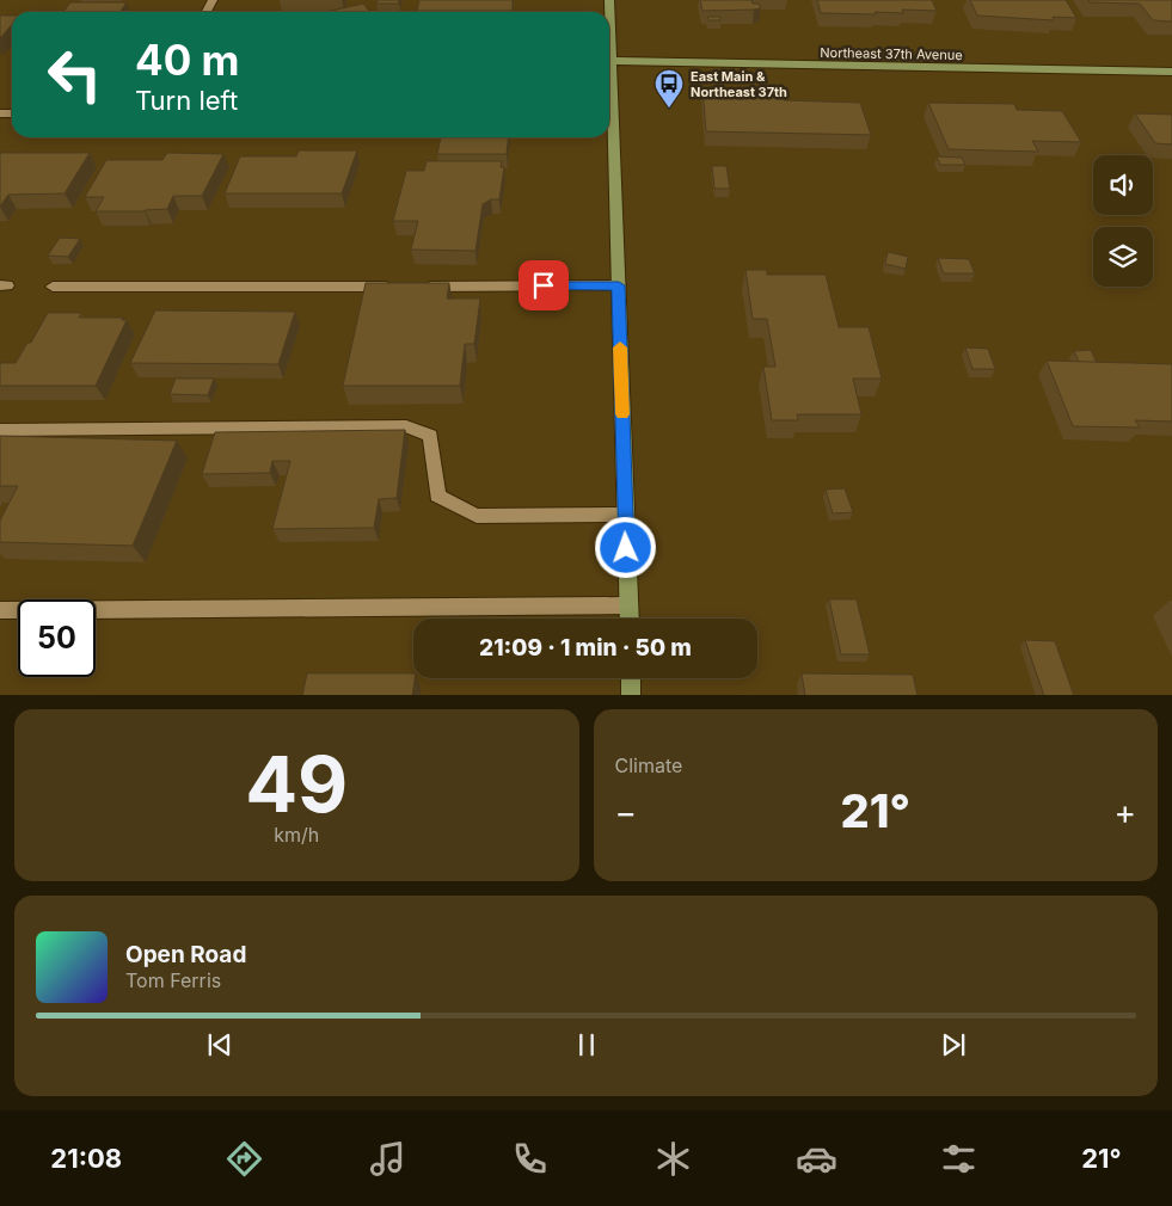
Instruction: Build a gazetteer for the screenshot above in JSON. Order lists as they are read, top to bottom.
{
  "streets": {
    "main road": ["Northeast 37th Avenue"]
  },
  "places": {
    "bus stop": ["East Main & Northeast 37th"]
  },
  "page": {
    "turn": ["40 m", "Turn left"],
    "limit": "50",
    "trip": "21:09 · 1 min · 50 m",
    "tile": [
      ["49", "km/h"],
      "Climate"
    ],
    "heat": ["−", "21°", "+"],
    "song": ["Open Road", "Tom Ferris"],
    "tabs": ["21:08", "21°"]
  }
}
